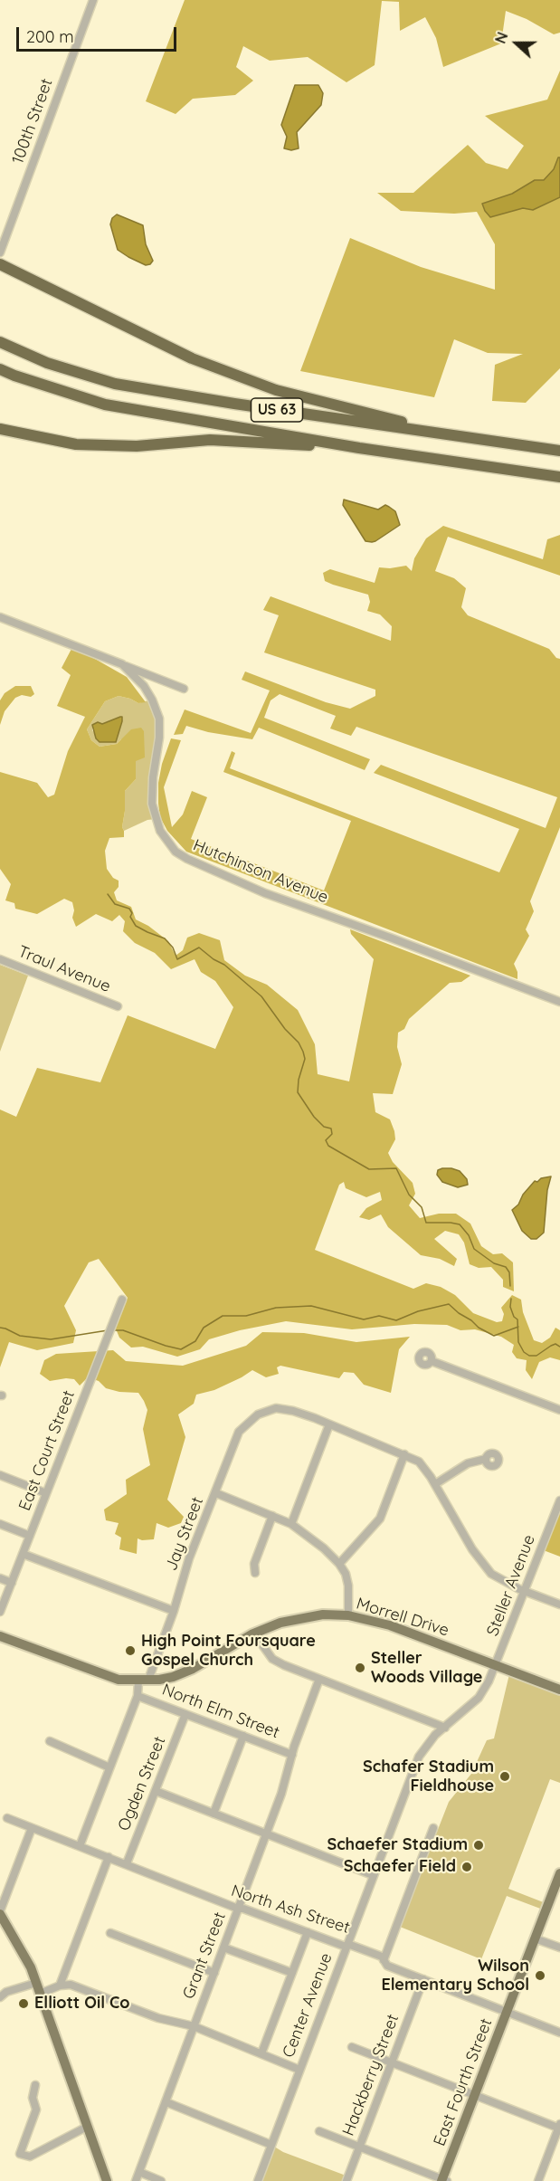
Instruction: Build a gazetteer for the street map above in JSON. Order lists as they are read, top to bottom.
{
  "streets": {
    "highway": ["US 63"],
    "main road": ["Morrell Drive", "East Fourth Street"],
    "street": [
      "100th Street",
      "Hutchinson Avenue",
      "Traul Avenue",
      "East Court Street",
      "Jay Street",
      "Steller Avenue",
      "North Elm Street",
      "Ogden Street",
      "North Ash Street",
      "Grant Street",
      "Center Avenue",
      "Hackberry Street"
    ]
  },
  "crossings": [
    ["Jay Street", "Morrell Drive"],
    ["Jay Street", "North Elm Street"],
    ["Jay Street", "North Ash Street"],
    ["Steller Avenue", "Morrell Drive"],
    ["Steller Avenue", "Center Avenue"],
    ["North Elm Street", "Ogden Street"],
    ["North Elm Street", "Grant Street"],
    ["Ogden Street", "North Ash Street"],
    ["North Ash Street", "Grant Street"],
    ["North Ash Street", "Center Avenue"],
    ["North Ash Street", "Hackberry Street"],
    ["North Ash Street", "East Fourth Street"]
  ],
  "places": [
    "High Point Foursquare Gospel Church",
    "Steller Woods Village",
    "Schafer Stadium Fieldhouse",
    "Schaefer Stadium",
    "Schaefer Field",
    "Wilson Elementary School",
    "Elliott Oil Co"
  ],
  "scale_bar": "200 m",
  "north": "left"
}
